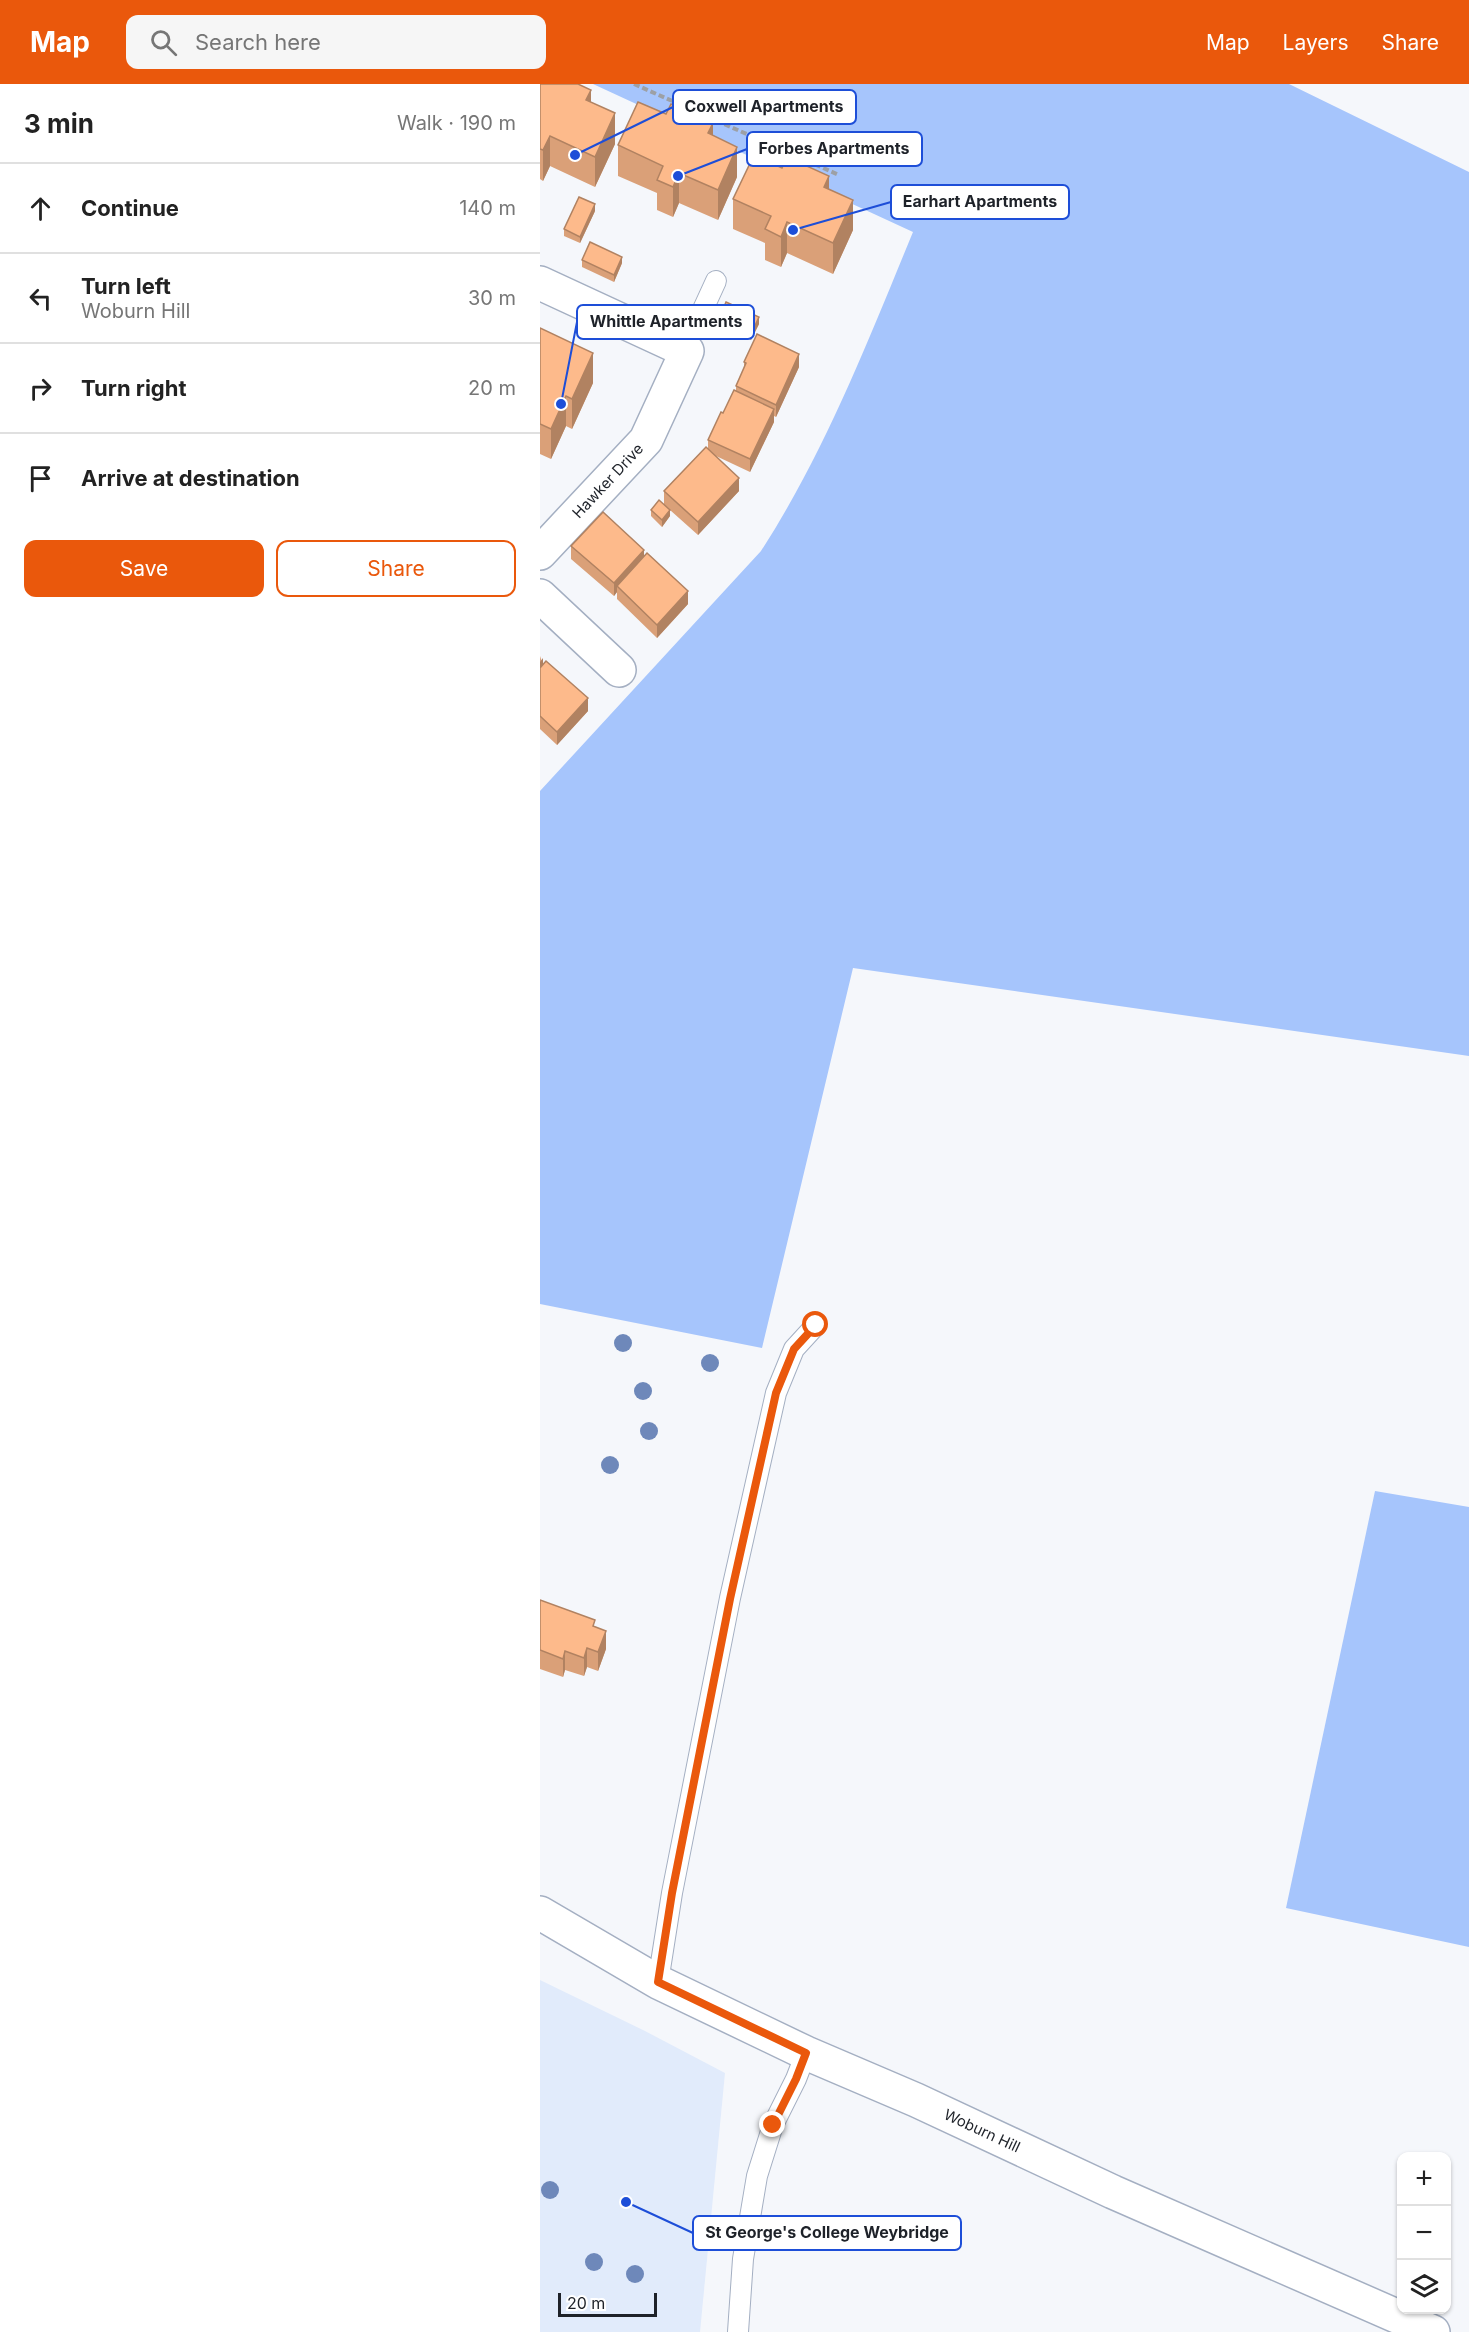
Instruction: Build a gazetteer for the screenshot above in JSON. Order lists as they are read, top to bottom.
{
  "streets": {
    "main road": ["Hawker Drive", "Woburn Hill"]
  },
  "places": [
    "Coxwell Apartments",
    "Forbes Apartments",
    "Earhart Apartments",
    "Whittle Apartments",
    "St George's College Weybridge"
  ],
  "scale_bar": "20 m",
  "page": {
    "header": "Map",
    "search": "Search here",
    "nav": ["Map", "Layers", "Share"],
    "heading": ["3 min", "Walk · 190 m"],
    "list": [
      ["Continue", "140 m"],
      ["Turn left", "Woburn Hill", "30 m"],
      ["Turn right", "20 m"],
      "Arrive at destination"
    ],
    "buttons": ["Save", "Share"],
    "map_buttons": ["+", "−"],
    "scale": "20 m"
  }
}
